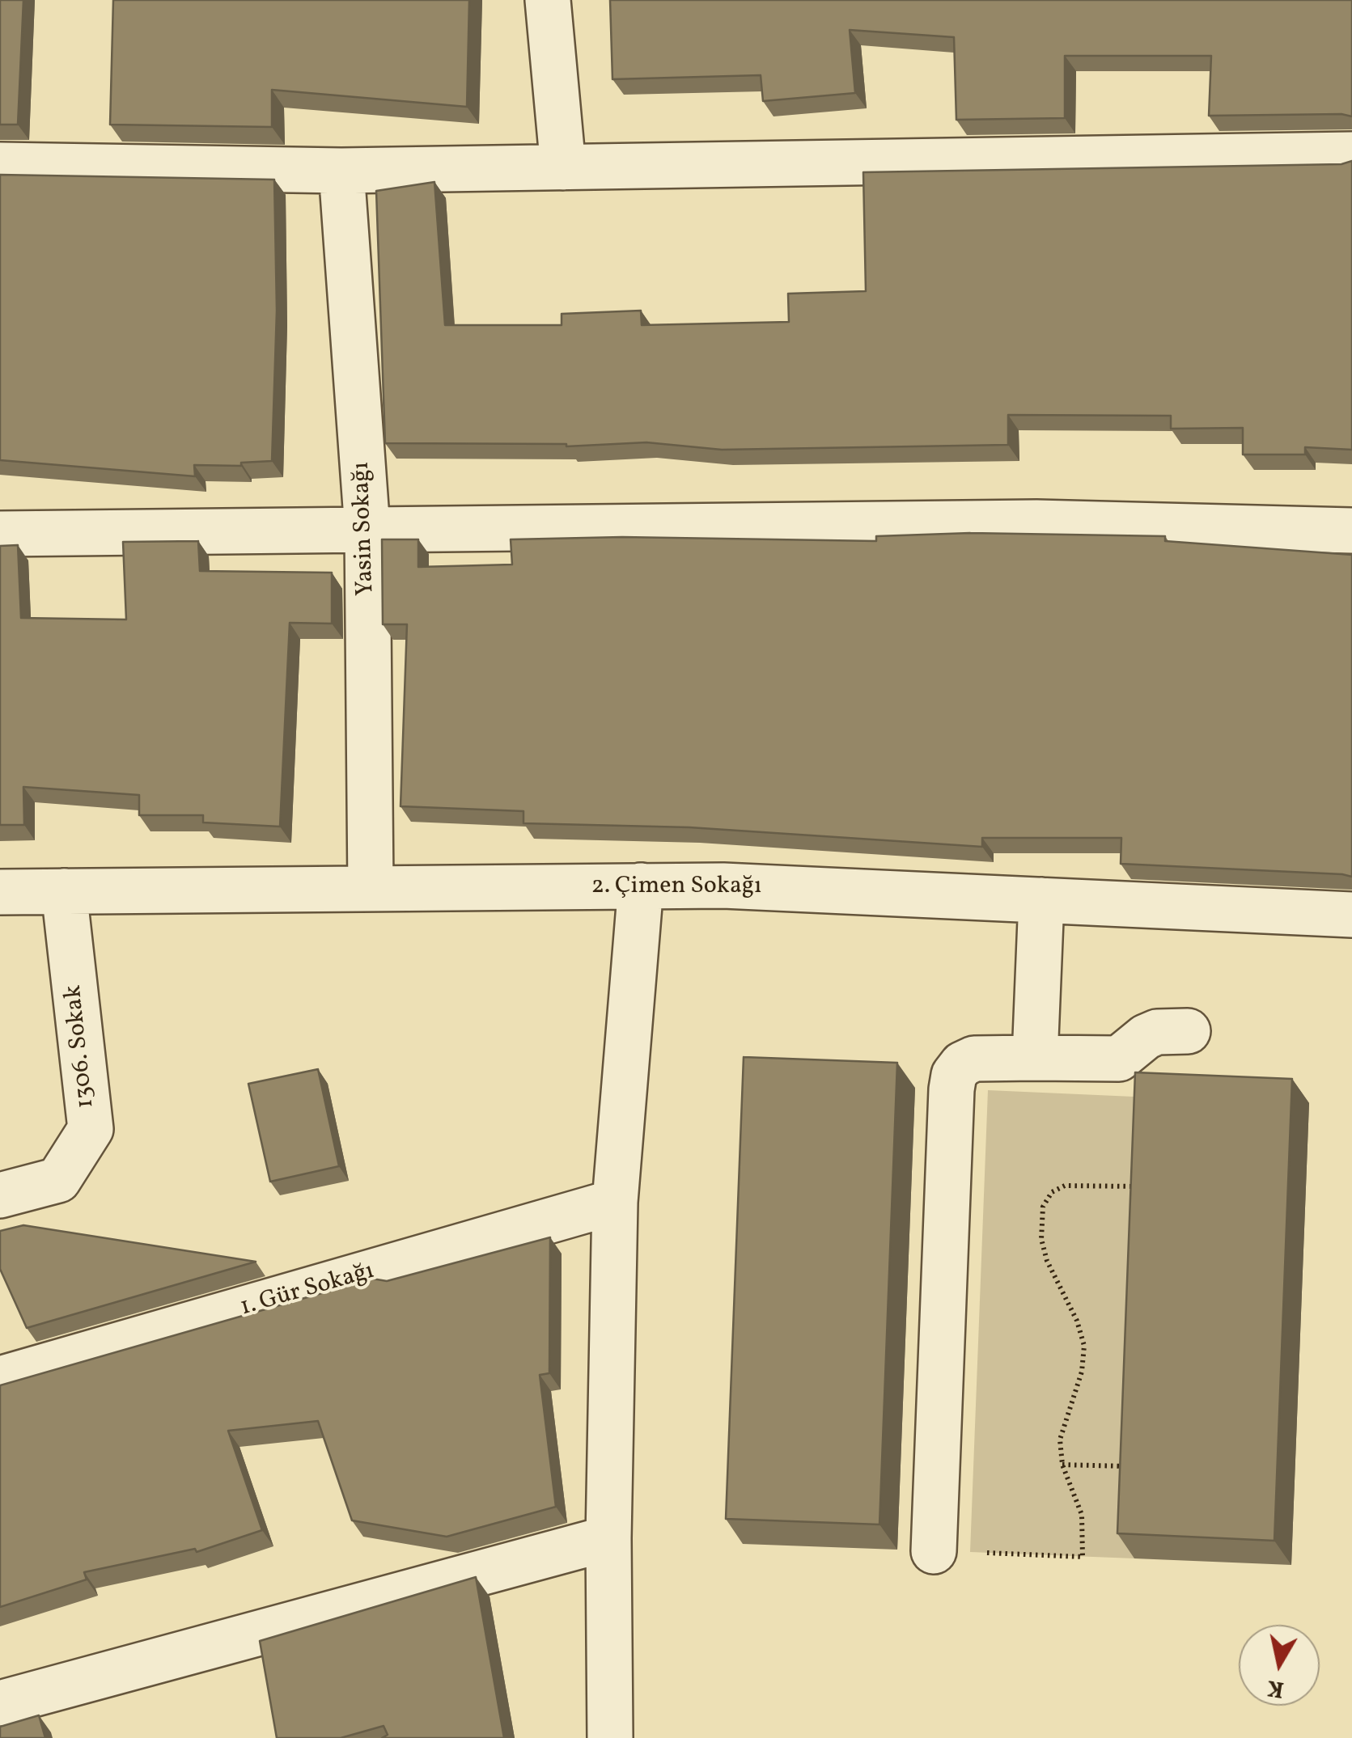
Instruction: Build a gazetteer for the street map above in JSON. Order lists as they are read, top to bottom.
{
  "streets": {
    "street": [
      "Yasin Sokağı",
      "2. Çimen Sokağı",
      "1306. Sokak",
      "1. Gür Sokağı"
    ]
  },
  "crossings": [
    ["Yasin Sokağı", "2. Çimen Sokağı"],
    ["2. Çimen Sokağı", "1306. Sokak"]
  ],
  "north": "bottom"
}
